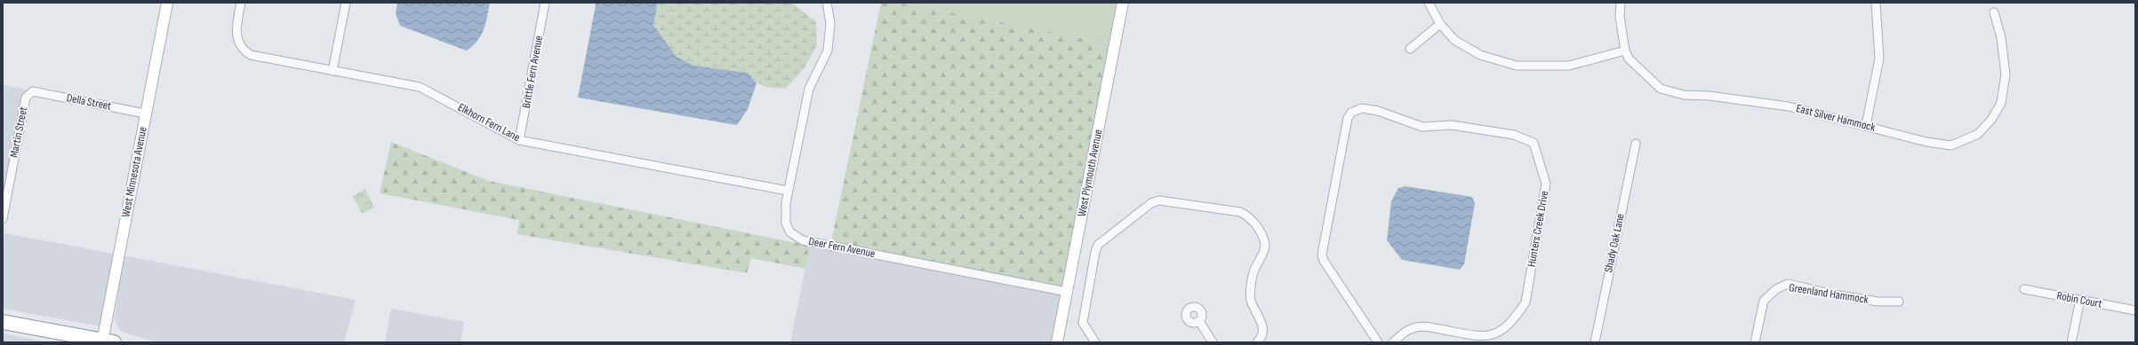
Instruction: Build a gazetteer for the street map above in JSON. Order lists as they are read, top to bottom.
{
  "streets": {
    "street": [
      "Brittle Fern Avenue",
      "Della Street",
      "East Silver Hammock",
      "Elkhorn Fern Lane",
      "Martin Street",
      "West Minnesota Avenue",
      "West Plymouth Avenue",
      "Hunters Creek Drive",
      "Shady Oak Lane",
      "Deer Fern Avenue",
      "Greenland Hammock",
      "Robin Court"
    ]
  },
  "crossings": [
    ["Brittle Fern Avenue", "Elkhorn Fern Lane"],
    ["Della Street", "Martin Street"],
    ["Della Street", "West Minnesota Avenue"],
    ["Elkhorn Fern Lane", "Deer Fern Avenue"],
    ["West Plymouth Avenue", "Deer Fern Avenue"]
  ]
}
